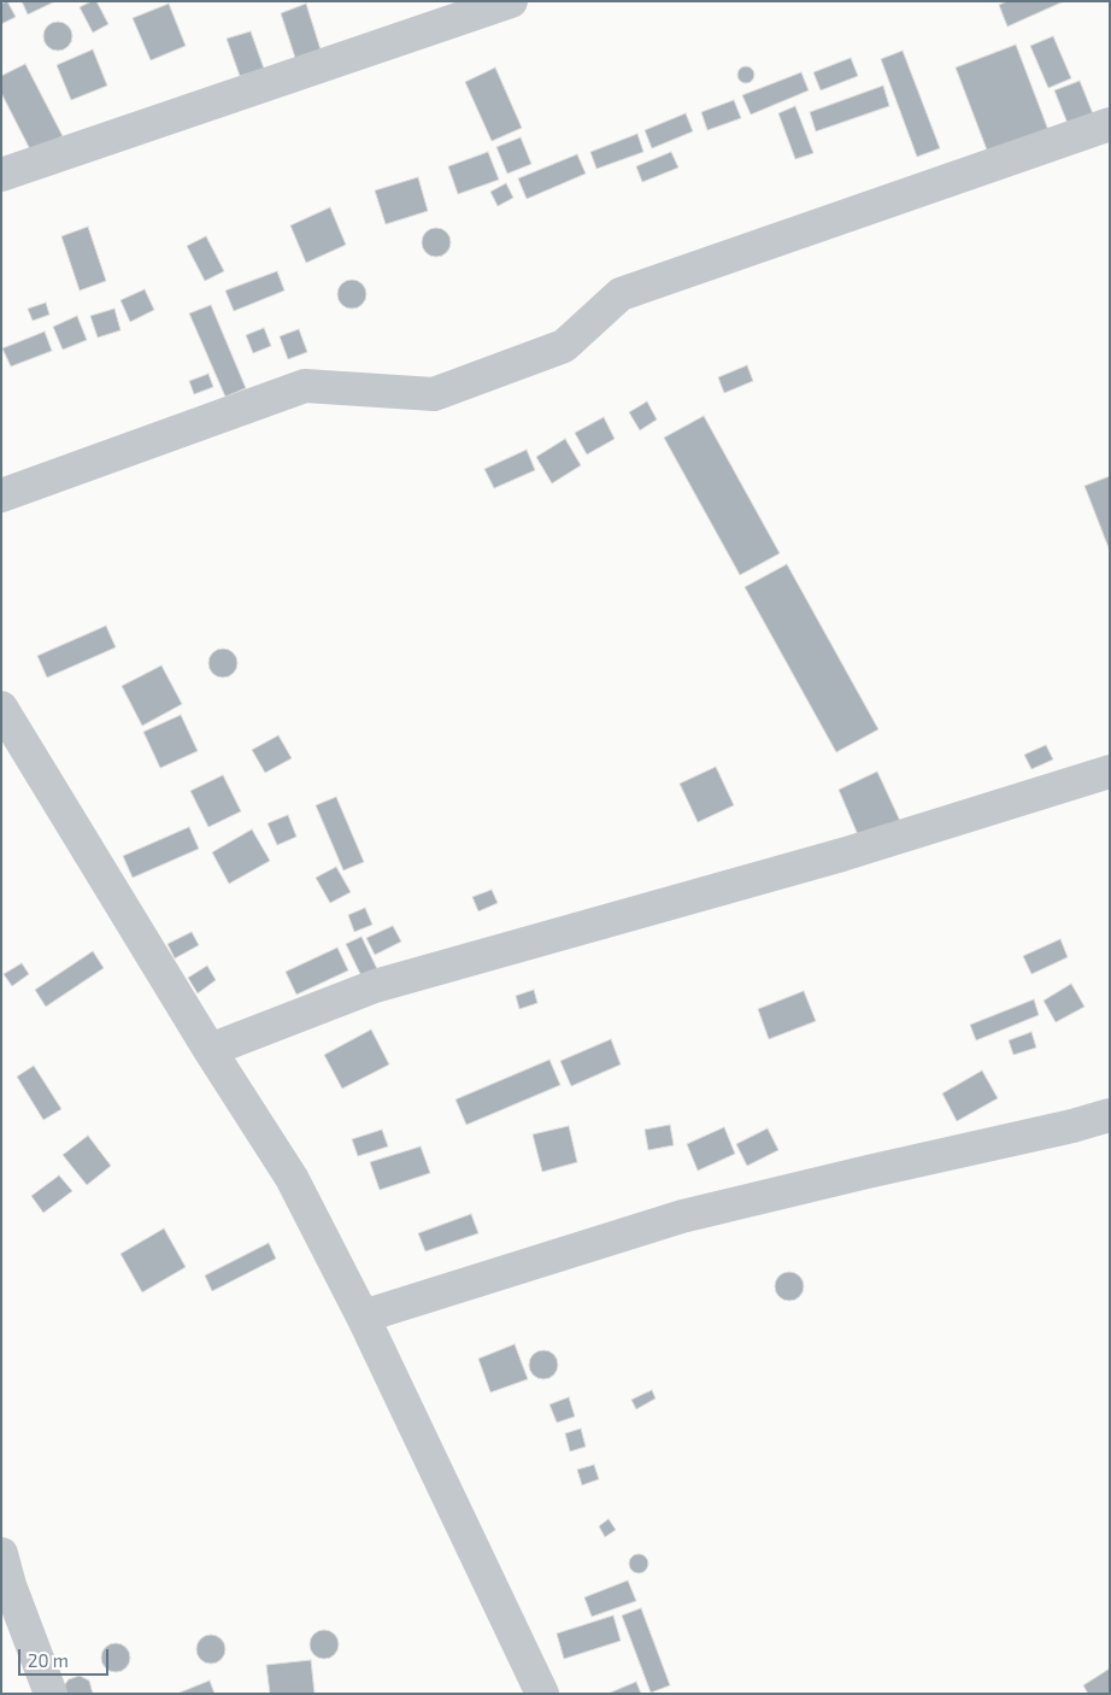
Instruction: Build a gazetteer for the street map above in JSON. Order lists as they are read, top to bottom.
{
  "scale_bar": "20 m"
}
